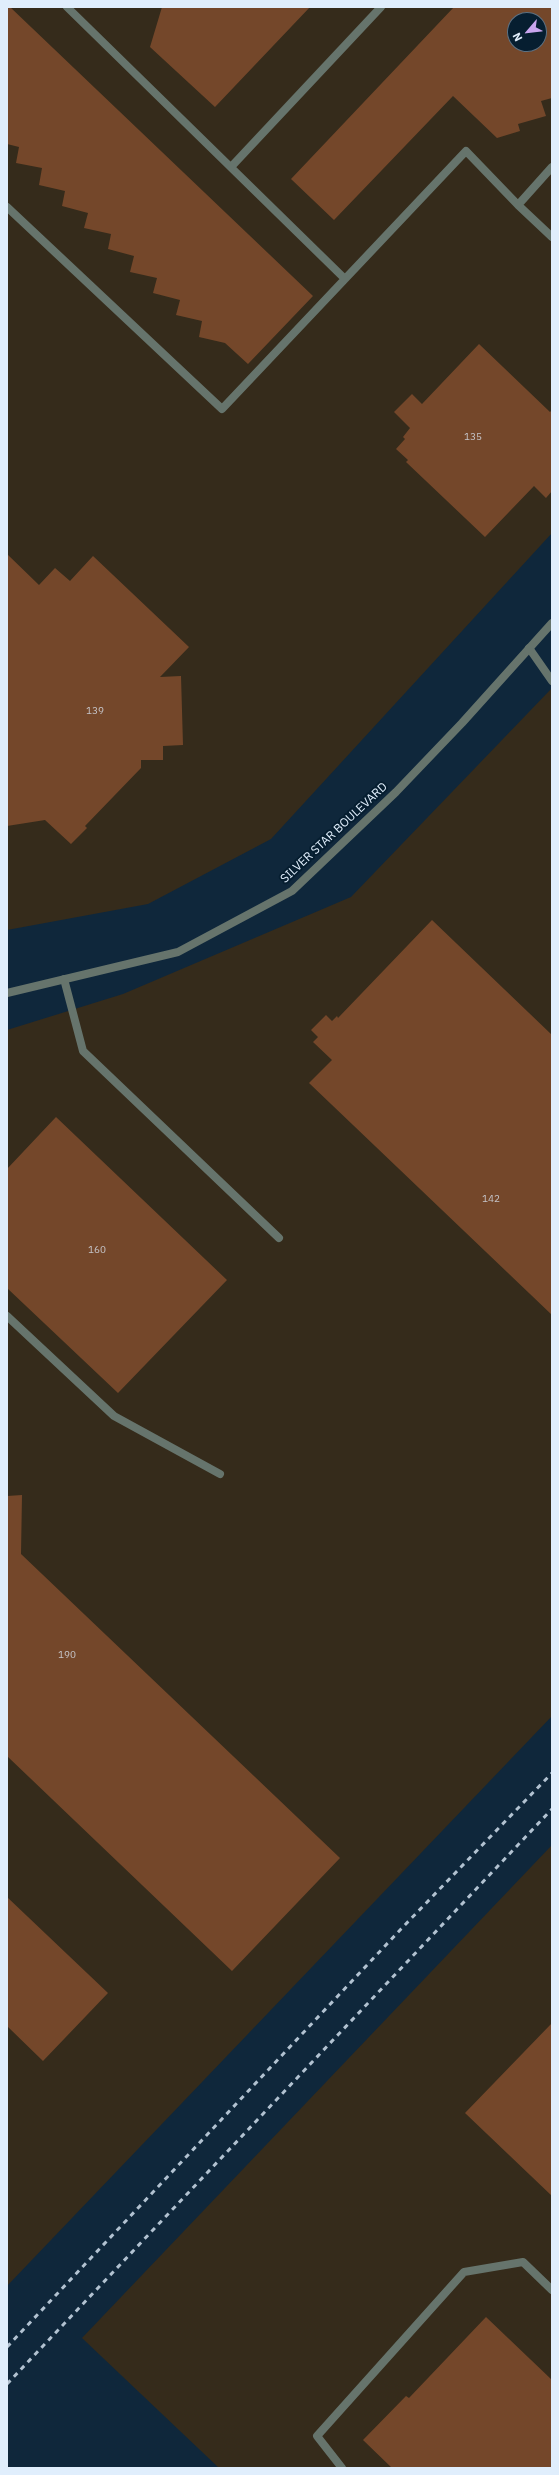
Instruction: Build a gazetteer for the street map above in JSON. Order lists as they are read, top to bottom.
{
  "streets": {
    "street": ["SILVER STAR BOULEVARD"]
  },
  "house_numbers": [
    "135",
    "139",
    "142",
    "160",
    "190"
  ],
  "north": "bottom left"
}
